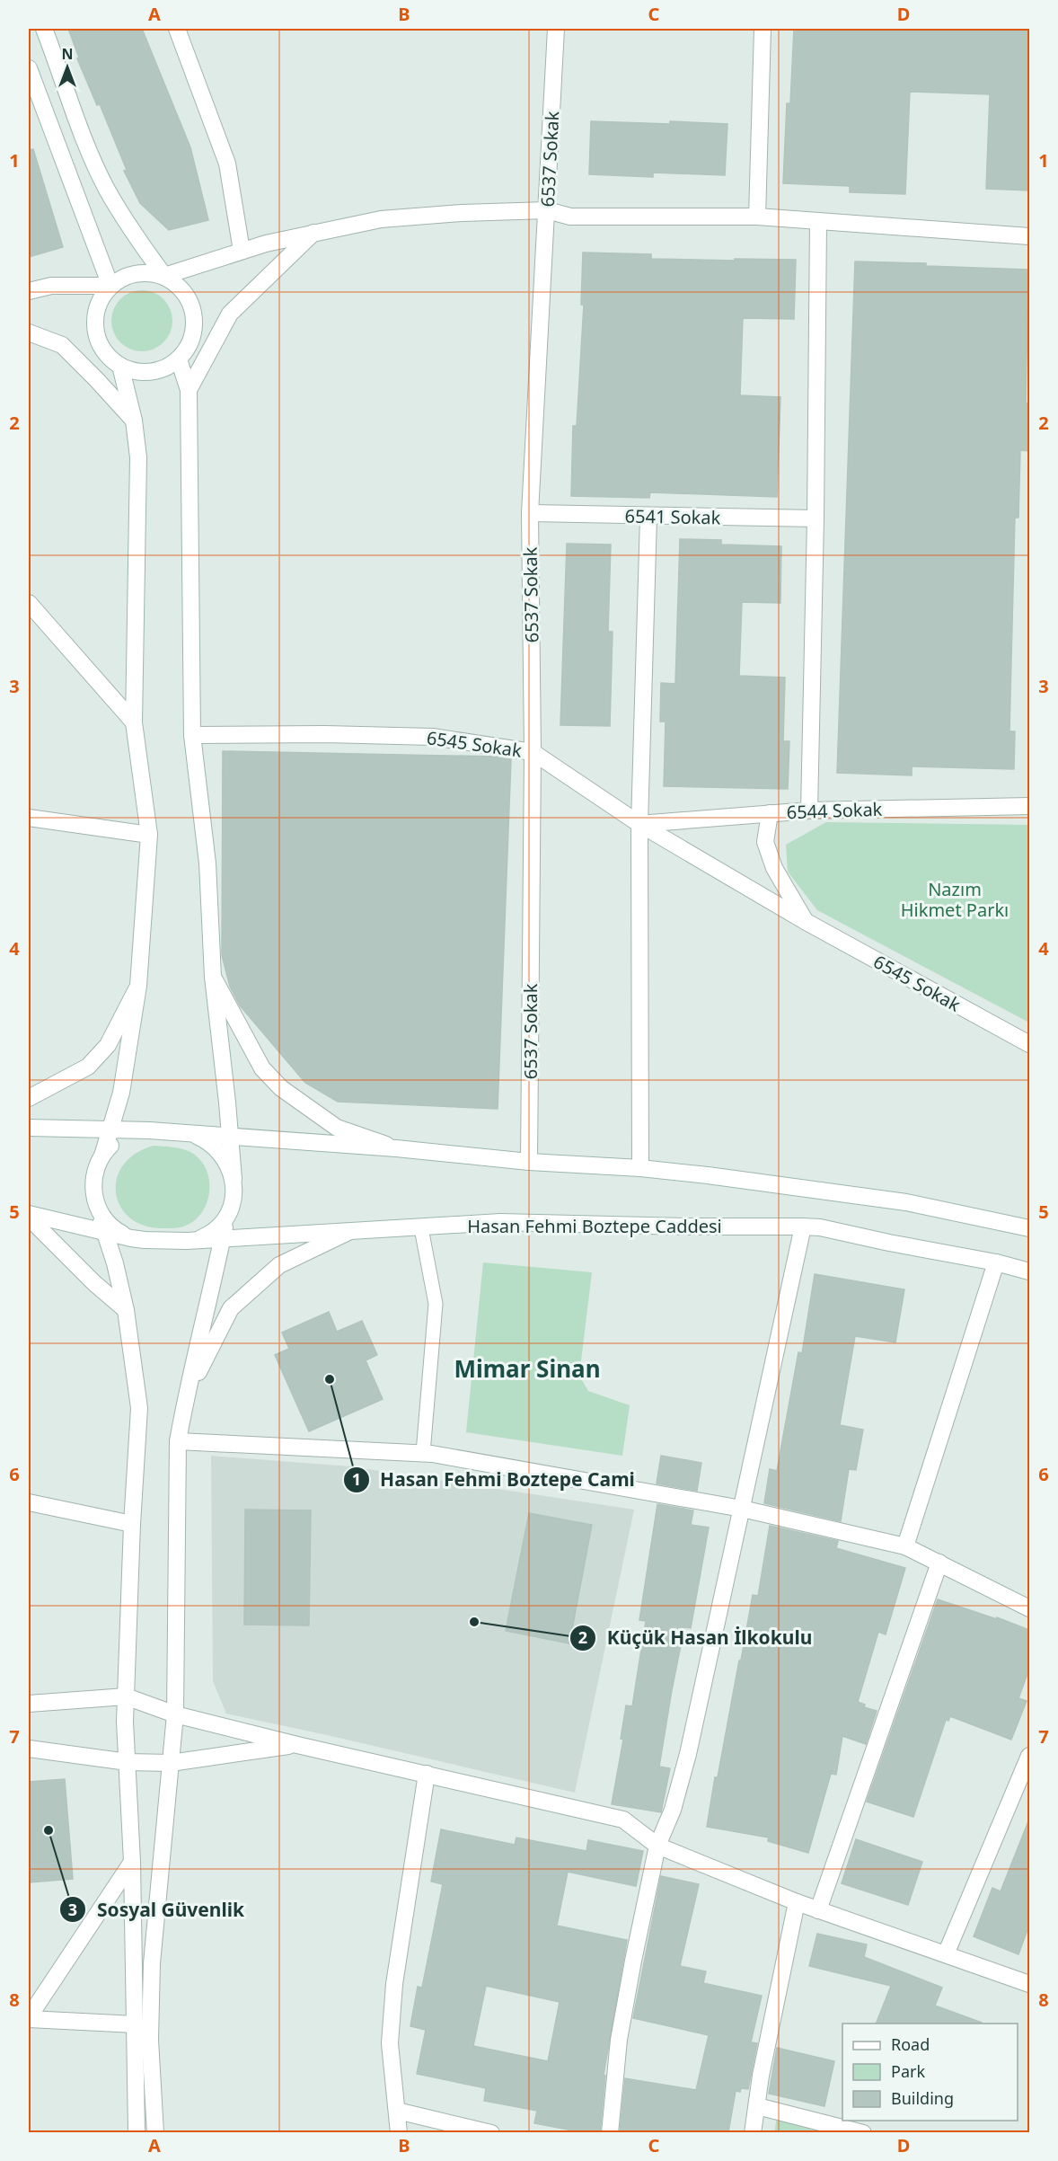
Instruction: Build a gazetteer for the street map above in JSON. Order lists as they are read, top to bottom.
{
  "streets": {
    "street": [
      "6537 Sokak",
      "6541 Sokak",
      "6545 Sokak",
      "6544 Sokak",
      "Hasan Fehmi Boztepe Caddesi"
    ]
  },
  "crossings": [
    ["6537 Sokak", "6541 Sokak"],
    ["6537 Sokak", "6545 Sokak"],
    ["6545 Sokak", "6544 Sokak"]
  ],
  "districts": ["Mimar Sinan"],
  "parks": ["Nazım Hikmet Parkı"],
  "places": ["Hasan Fehmi Boztepe Cami", "Küçük Hasan İlkokulu", "Sosyal Güvenlik"],
  "legend": ["Road", "Park", "Building"],
  "north": "top",
  "grid": {
    "columns": [
      "A",
      "B",
      "C",
      "D"
    ],
    "rows": [
      "1",
      "2",
      "3",
      "4",
      "5",
      "6",
      "7",
      "8"
    ]
  }
}
